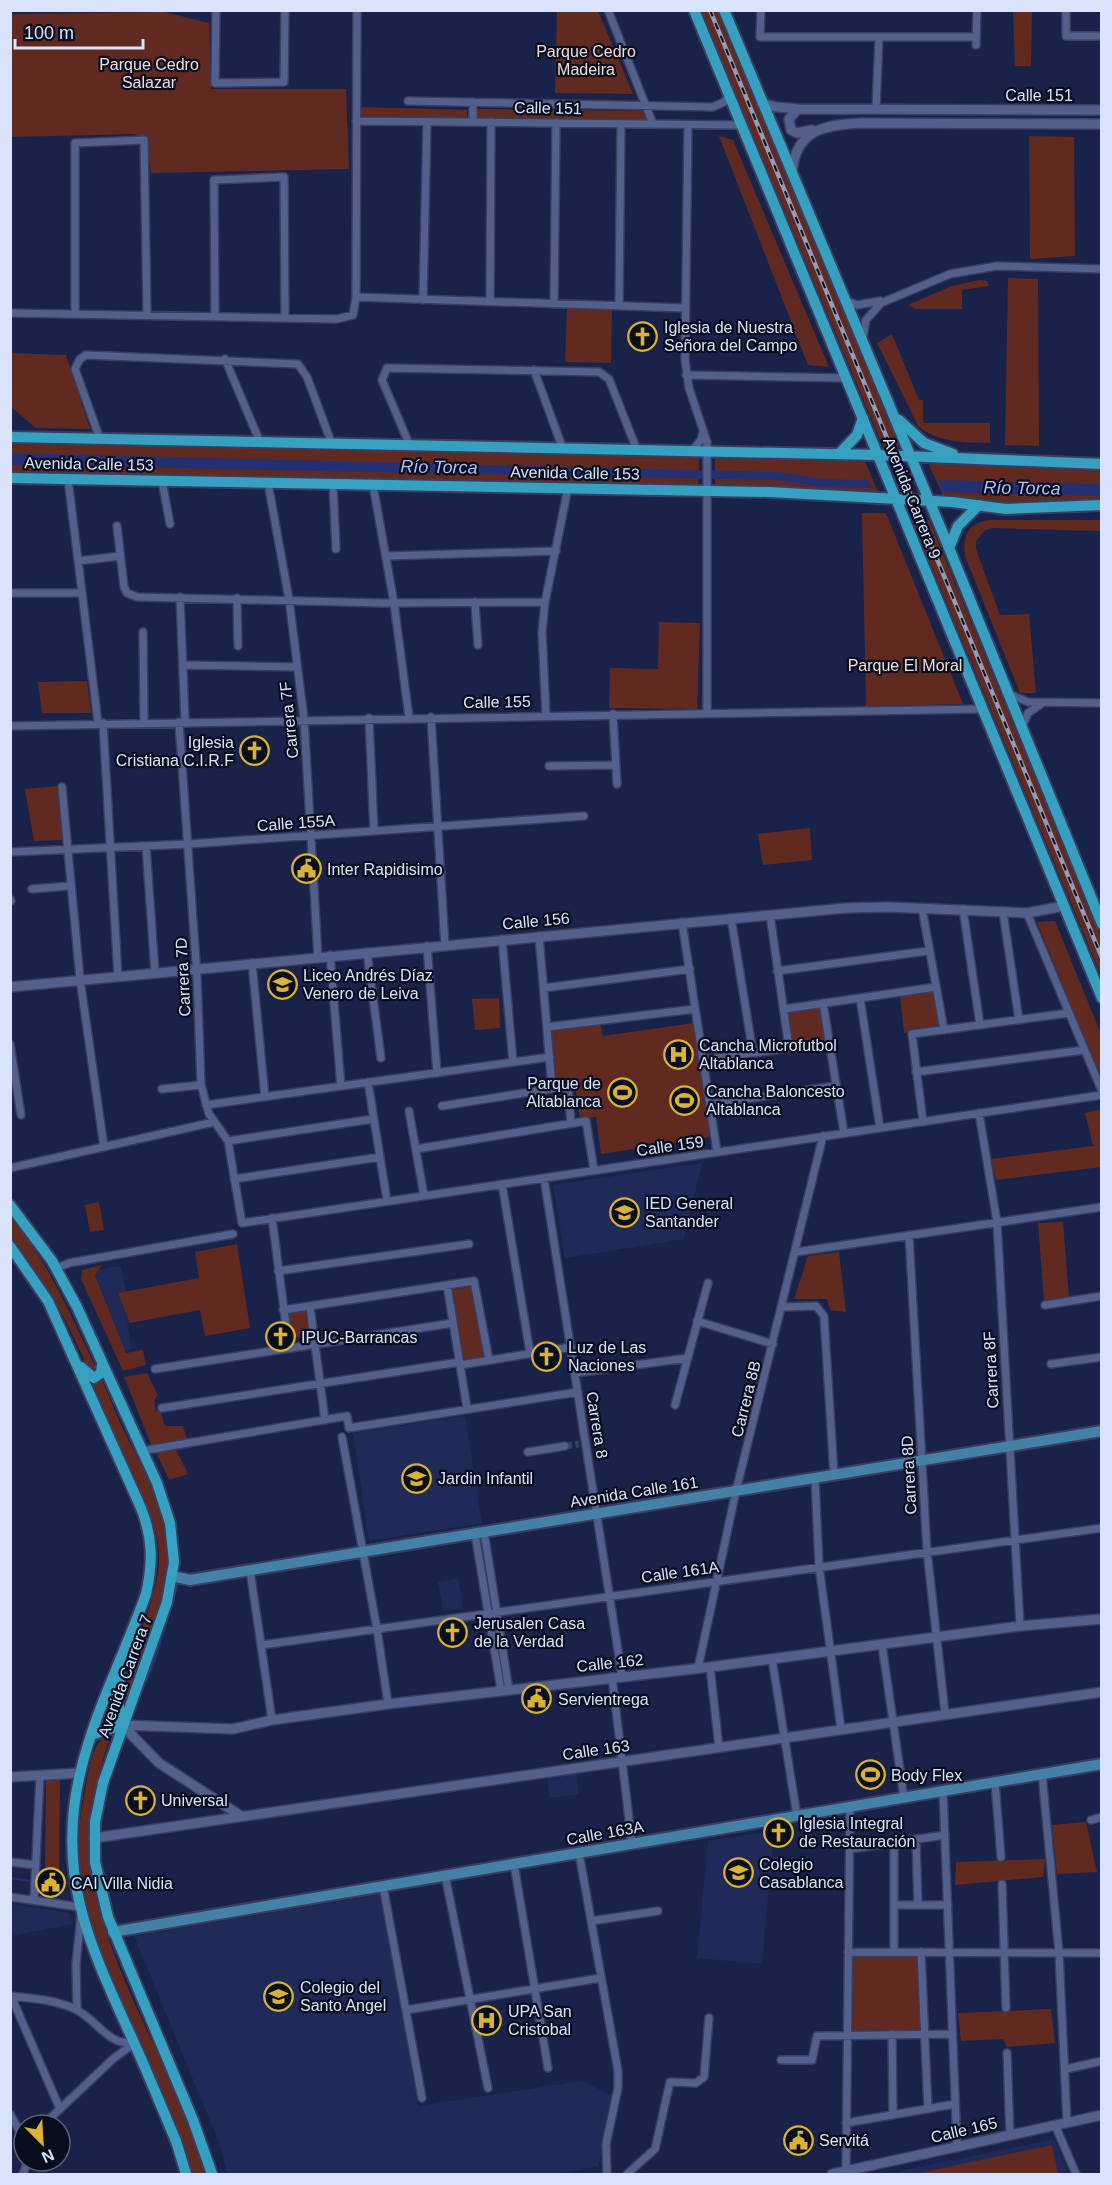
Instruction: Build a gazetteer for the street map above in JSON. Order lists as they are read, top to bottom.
{
  "streets": {
    "main road": [
      "Avenida Calle 153",
      "Avenida Carrera 9",
      "Avenida Calle 161",
      "Avenida Carrera 7",
      "Calle 163A"
    ],
    "street": [
      "Calle 151",
      "Calle 155",
      "Carrera 7F",
      "Calle 155A",
      "Calle 156",
      "Carrera 7D",
      "Calle 159",
      "Carrera 8F",
      "Carrera 8B",
      "Carrera 8",
      "Carrera 8D",
      "Calle 161A",
      "Calle 162",
      "Calle 163",
      "Calle 165"
    ]
  },
  "crossings": [
    ["Calle 151", "Avenida Carrera 9"],
    ["Avenida Calle 153", "Avenida Carrera 9"],
    ["Avenida Calle 153", "Carrera 7F"],
    ["Avenida Carrera 9", "Calle 155"],
    ["Avenida Carrera 9", "Calle 156"],
    ["Calle 155", "Carrera 7F"],
    ["Calle 155", "Carrera 7D"],
    ["Carrera 7F", "Calle 155A"],
    ["Carrera 7F", "Calle 156"],
    ["Calle 155A", "Carrera 7D"],
    ["Calle 156", "Carrera 7D"],
    ["Carrera 7D", "Calle 159"],
    ["Calle 159", "Carrera 8F"],
    ["Calle 159", "Carrera 8B"],
    ["Calle 159", "Carrera 8"],
    ["Carrera 8F", "Avenida Calle 161"],
    ["Carrera 8F", "Calle 161A"],
    ["Carrera 8F", "Calle 162"],
    ["Carrera 8B", "Avenida Calle 161"],
    ["Carrera 8B", "Calle 161A"],
    ["Carrera 8B", "Calle 162"],
    ["Carrera 8", "Avenida Calle 161"],
    ["Carrera 8", "Calle 161A"],
    ["Carrera 8", "Calle 162"],
    ["Carrera 8", "Calle 163"],
    ["Carrera 8", "Calle 163A"],
    ["Carrera 8D", "Avenida Calle 161"],
    ["Carrera 8D", "Calle 161A"],
    ["Carrera 8D", "Calle 162"],
    ["Carrera 8D", "Calle 163"],
    ["Avenida Calle 161", "Avenida Carrera 7"],
    ["Calle 162", "Avenida Carrera 7"],
    ["Avenida Carrera 7", "Calle 163"],
    ["Avenida Carrera 7", "Calle 163A"]
  ],
  "water": ["Río Torca"],
  "parks": ["Parque Cedro Madeira", "Parque Cedro Salazar", "Parque El Moral"],
  "places": {
    "church": [
      "Iglesia de Nuestra Señora del Campo",
      "Iglesia Cristiana C.I.R.F",
      "IPUC-Barrancas",
      "Luz de Las Naciones",
      "Jerusalen Casa de la Verdad",
      "Universal",
      "Iglesia Integral de Restauración"
    ],
    "public building": [
      "Inter Rapidisimo",
      "Servientrega",
      "CAI Villa Nidia",
      "Servitá"
    ],
    "school or university": [
      "Liceo Andrés Díaz Venero de Leiva",
      "IED General Santander",
      "Jardin Infantil",
      "Colegio Casablanca",
      "Colegio del Santo Angel"
    ],
    "hospital": ["Cancha Microfutbol Altablanca", "UPA San Cristobal"],
    "sports": ["Parque de Altablanca", "Cancha Baloncesto Altablanca", "Body Flex"]
  },
  "scale_bar": "100 m",
  "north": "bottom right"
}
